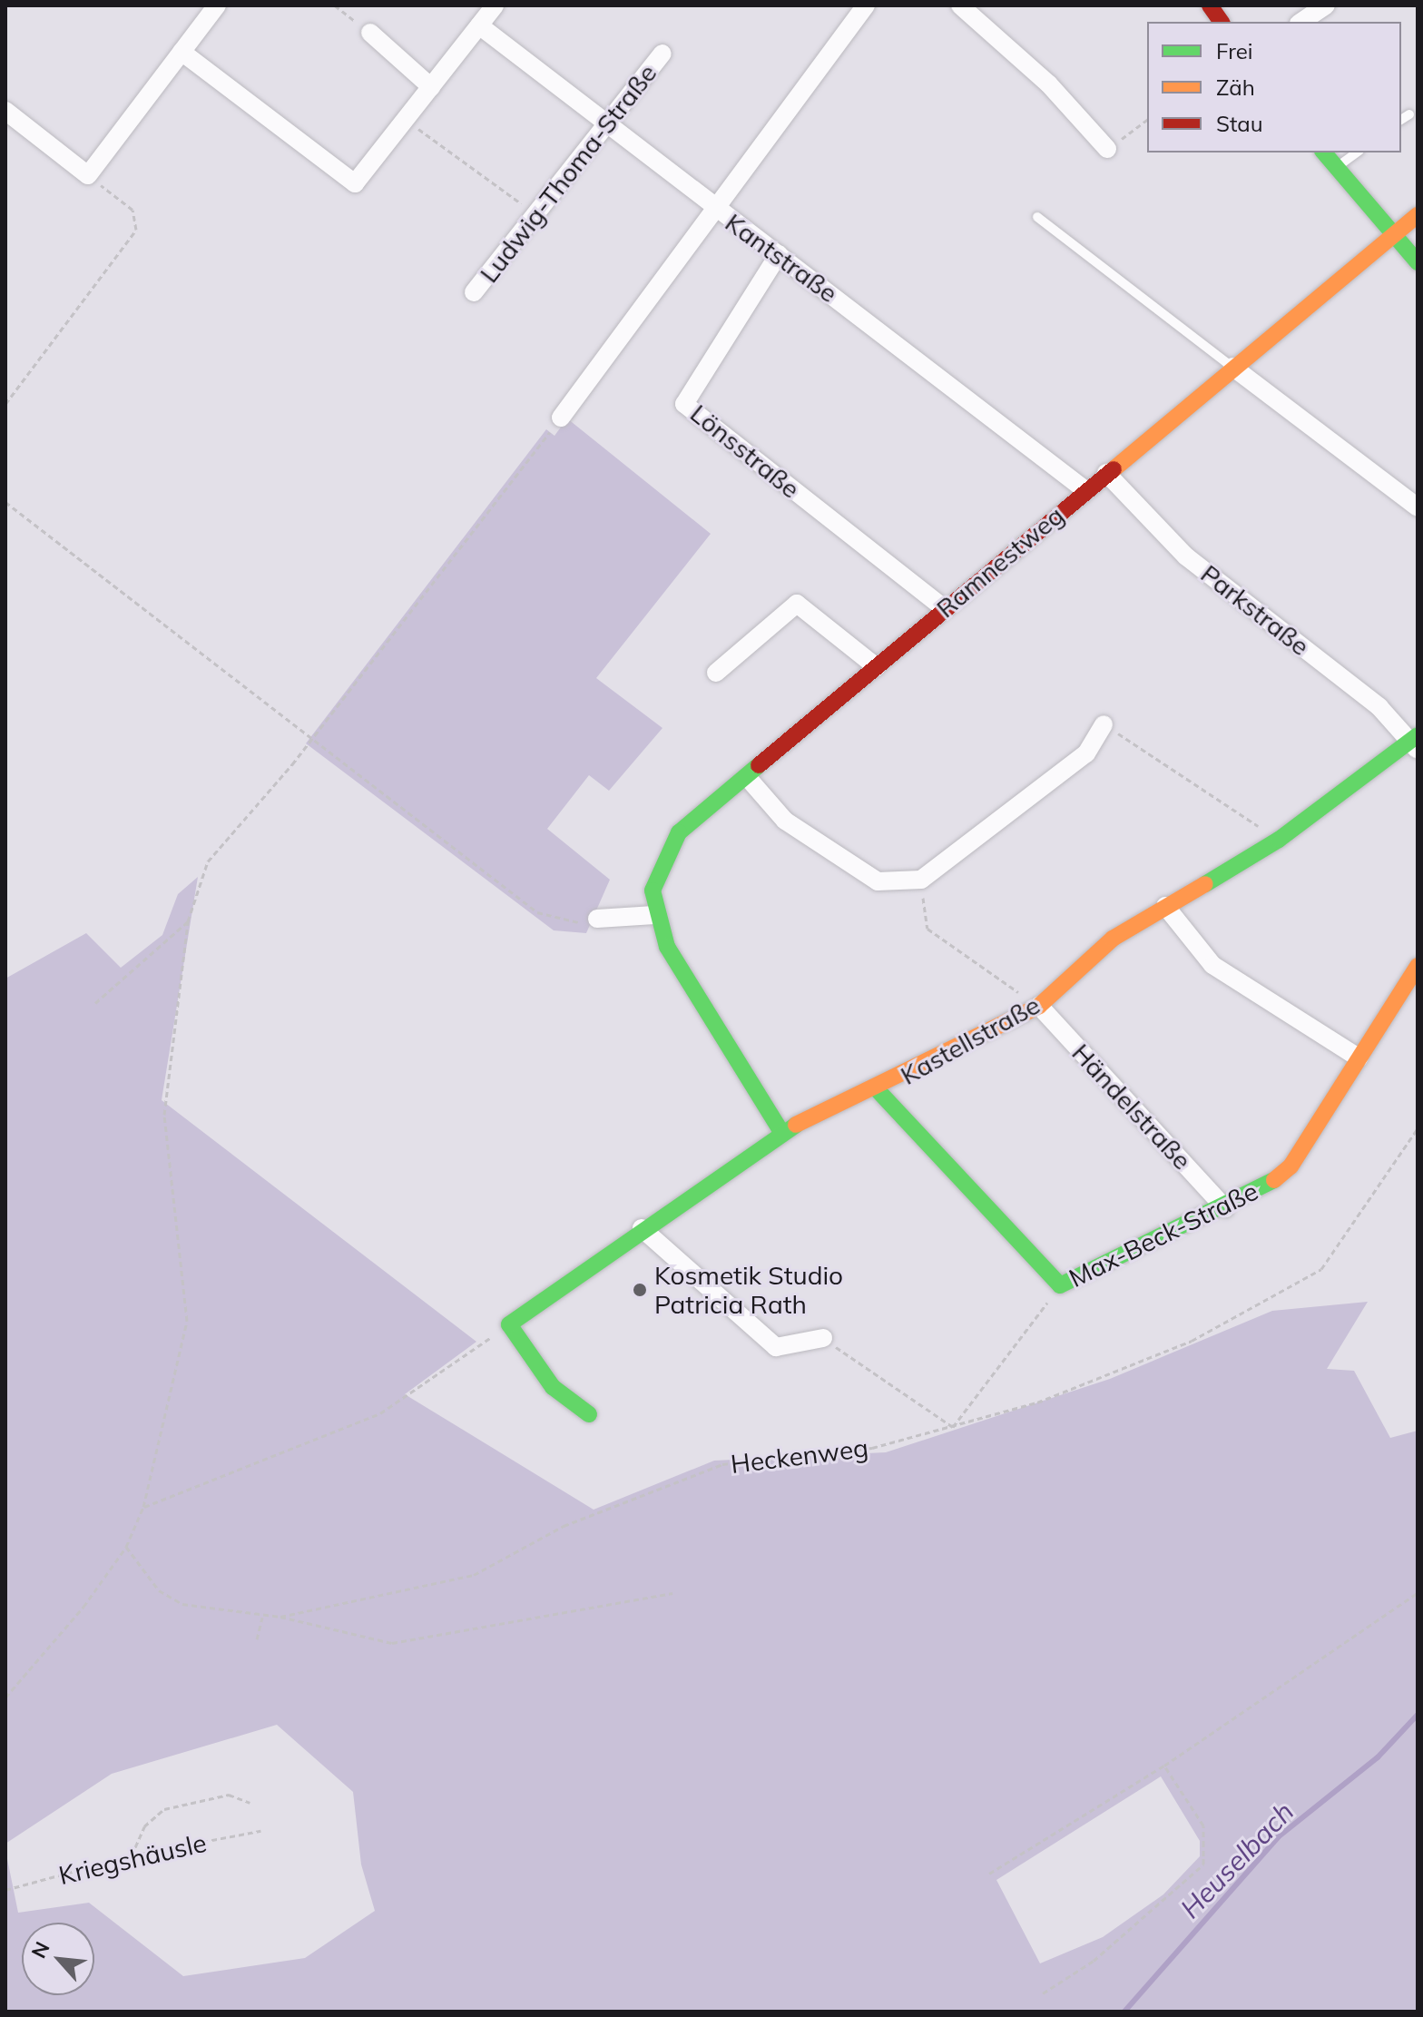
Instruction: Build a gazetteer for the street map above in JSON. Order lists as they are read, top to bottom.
{
  "streets": {
    "street": [
      "Ludwig-Thoma-Straße",
      "Kantstraße",
      "Lönsstraße",
      "Ramnestweg",
      "Parkstraße",
      "Kastellstraße",
      "Händelstraße",
      "Max-Beck-Straße"
    ],
    "path": ["Heckenweg", "Kriegshäusle"]
  },
  "crossings": [
    ["Ludwig-Thoma-Straße", "Kantstraße"],
    ["Kantstraße", "Lönsstraße"],
    ["Kantstraße", "Ramnestweg"],
    ["Lönsstraße", "Ramnestweg"],
    ["Ramnestweg", "Parkstraße"],
    ["Ramnestweg", "Kastellstraße"],
    ["Parkstraße", "Kastellstraße"],
    ["Kastellstraße", "Händelstraße"],
    ["Kastellstraße", "Max-Beck-Straße"],
    ["Händelstraße", "Max-Beck-Straße"]
  ],
  "water": ["Heuselbach"],
  "places": ["Kosmetik Studio Patricia Rath"],
  "legend": ["Frei", "Zäh", "Stau"],
  "north": "top left"
}
